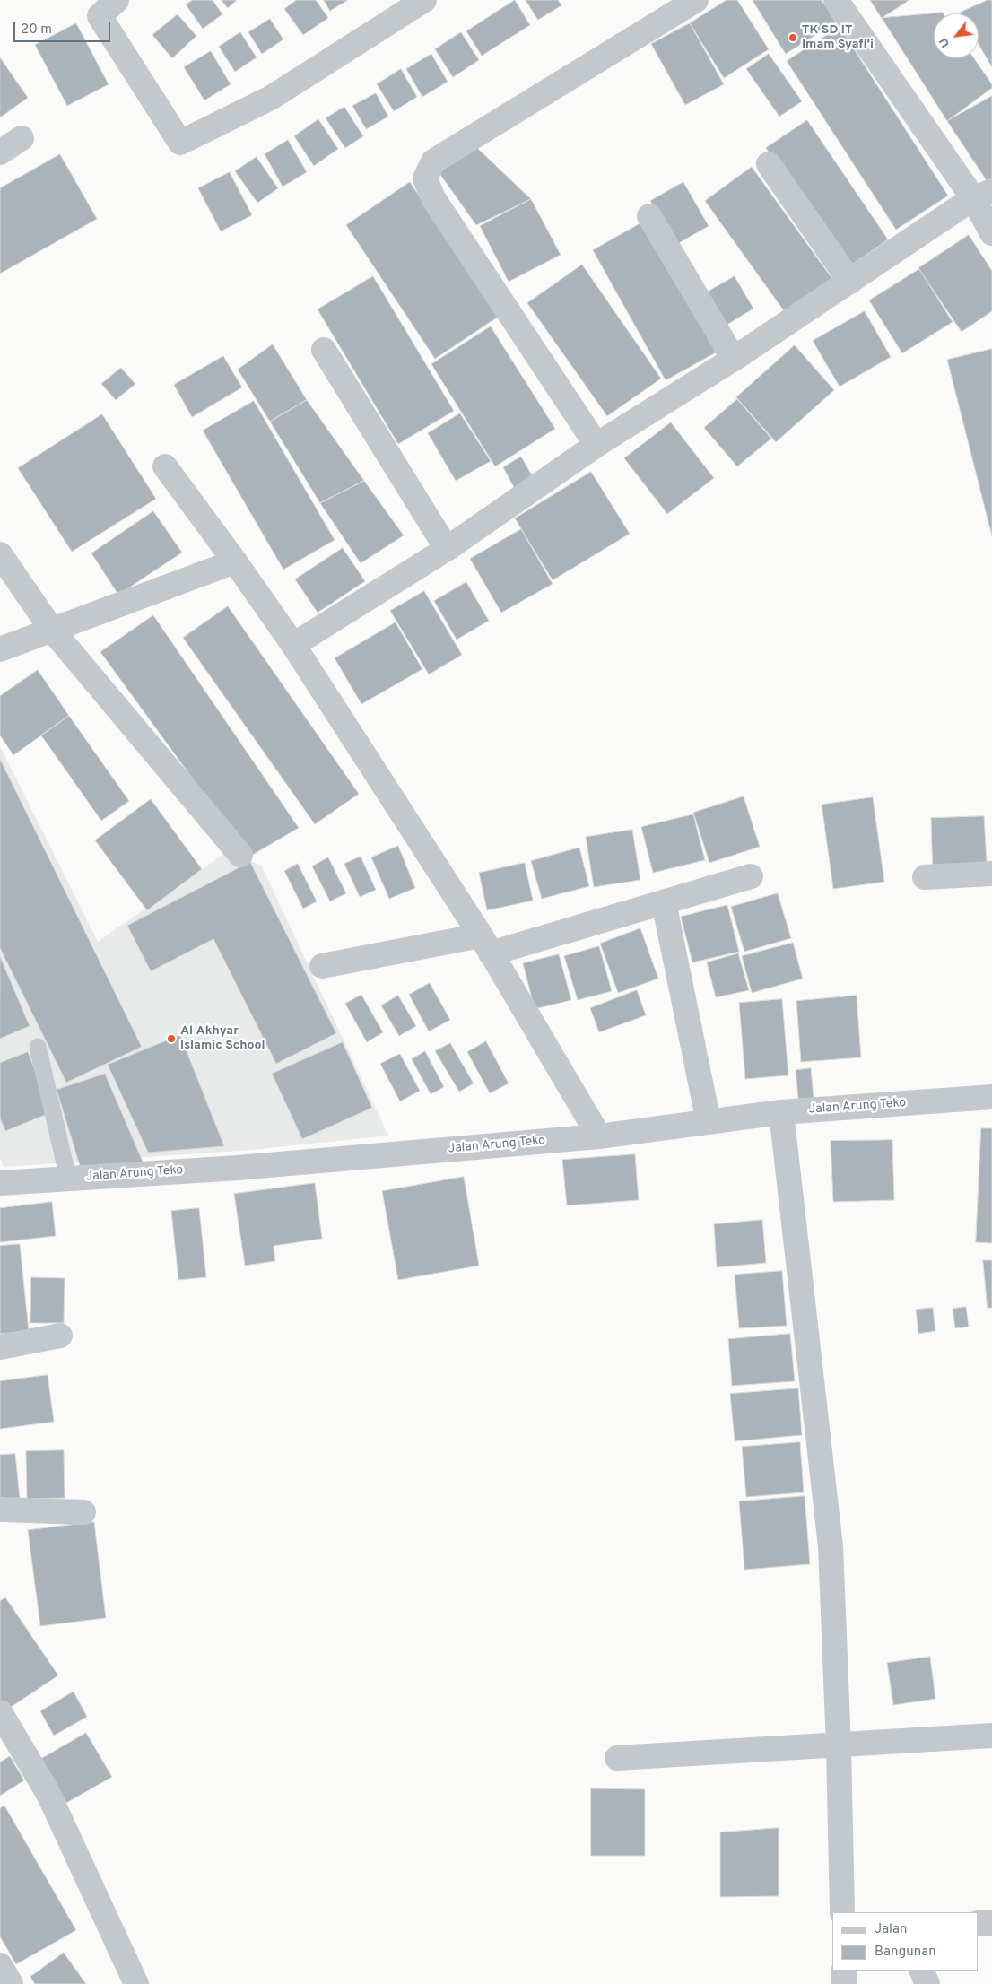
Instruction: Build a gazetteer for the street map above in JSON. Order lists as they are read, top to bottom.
{
  "streets": {
    "street": ["Jalan Arung Teko"]
  },
  "places": ["TK SD IT Imam Syafi'i", "Al Akhyar Islamic School"],
  "legend": ["Jalan", "Bangunan"],
  "scale_bar": "20 m",
  "north": "bottom left"
}
